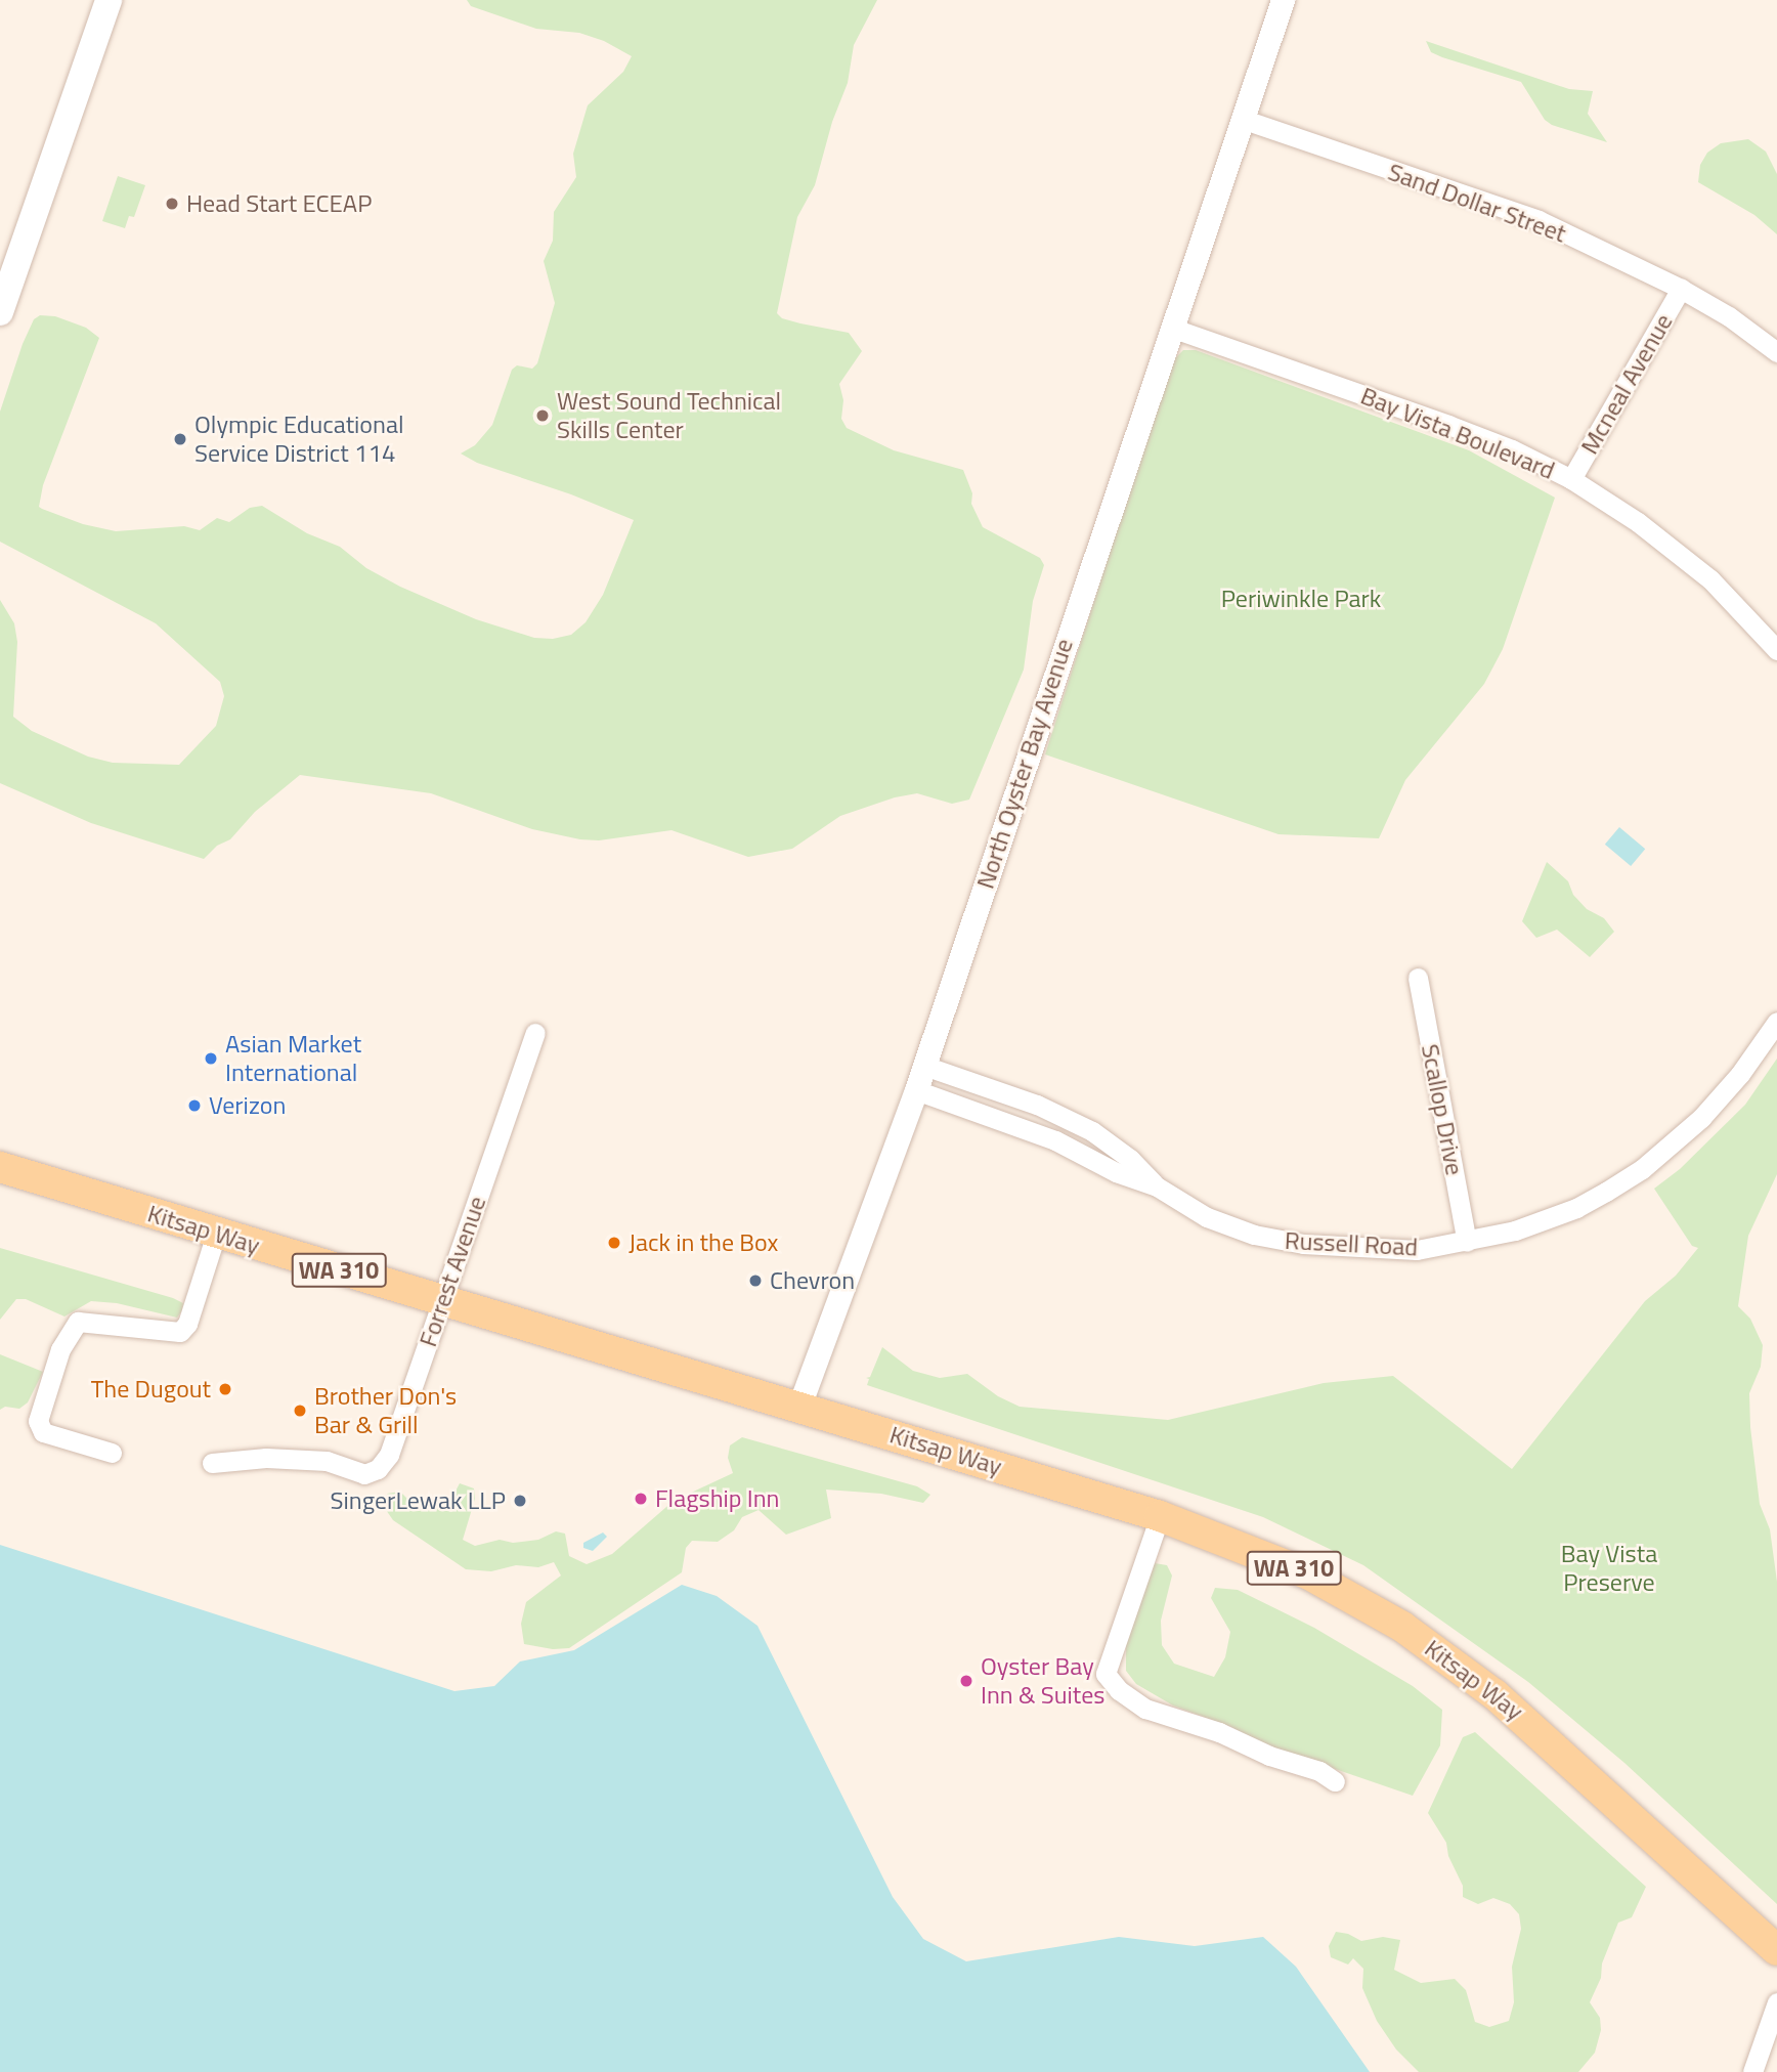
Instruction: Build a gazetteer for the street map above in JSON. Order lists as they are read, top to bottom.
{
  "streets": {
    "main road": ["Kitsap Way", "WA 310"],
    "street": [
      "Sand Dollar Street",
      "Mcneal Avenue",
      "Bay Vista Boulevard",
      "North Oyster Bay Avenue",
      "Scallop Drive",
      "Russell Road",
      "Forrest Avenue"
    ]
  },
  "crossings": [
    ["Sand Dollar Street", "Mcneal Avenue"],
    ["Sand Dollar Street", "North Oyster Bay Avenue"],
    ["Mcneal Avenue", "Bay Vista Boulevard"],
    ["Bay Vista Boulevard", "North Oyster Bay Avenue"],
    ["North Oyster Bay Avenue", "Kitsap Way"],
    ["North Oyster Bay Avenue", "Russell Road"],
    ["Scallop Drive", "Russell Road"],
    ["Kitsap Way", "Forrest Avenue"]
  ],
  "parks": ["Periwinkle Park", "Bay Vista Preserve"],
  "places": [
    "Head Start ECEAP",
    "West Sound Technical Skills Center",
    "Olympic Educational Service District 114",
    "Asian Market International",
    "Verizon",
    "Jack in the Box",
    "Chevron",
    "The Dugout",
    "Brother Don's Bar & Grill",
    "Flagship Inn",
    "SingerLewak LLP",
    "Oyster Bay Inn & Suites"
  ]
}
